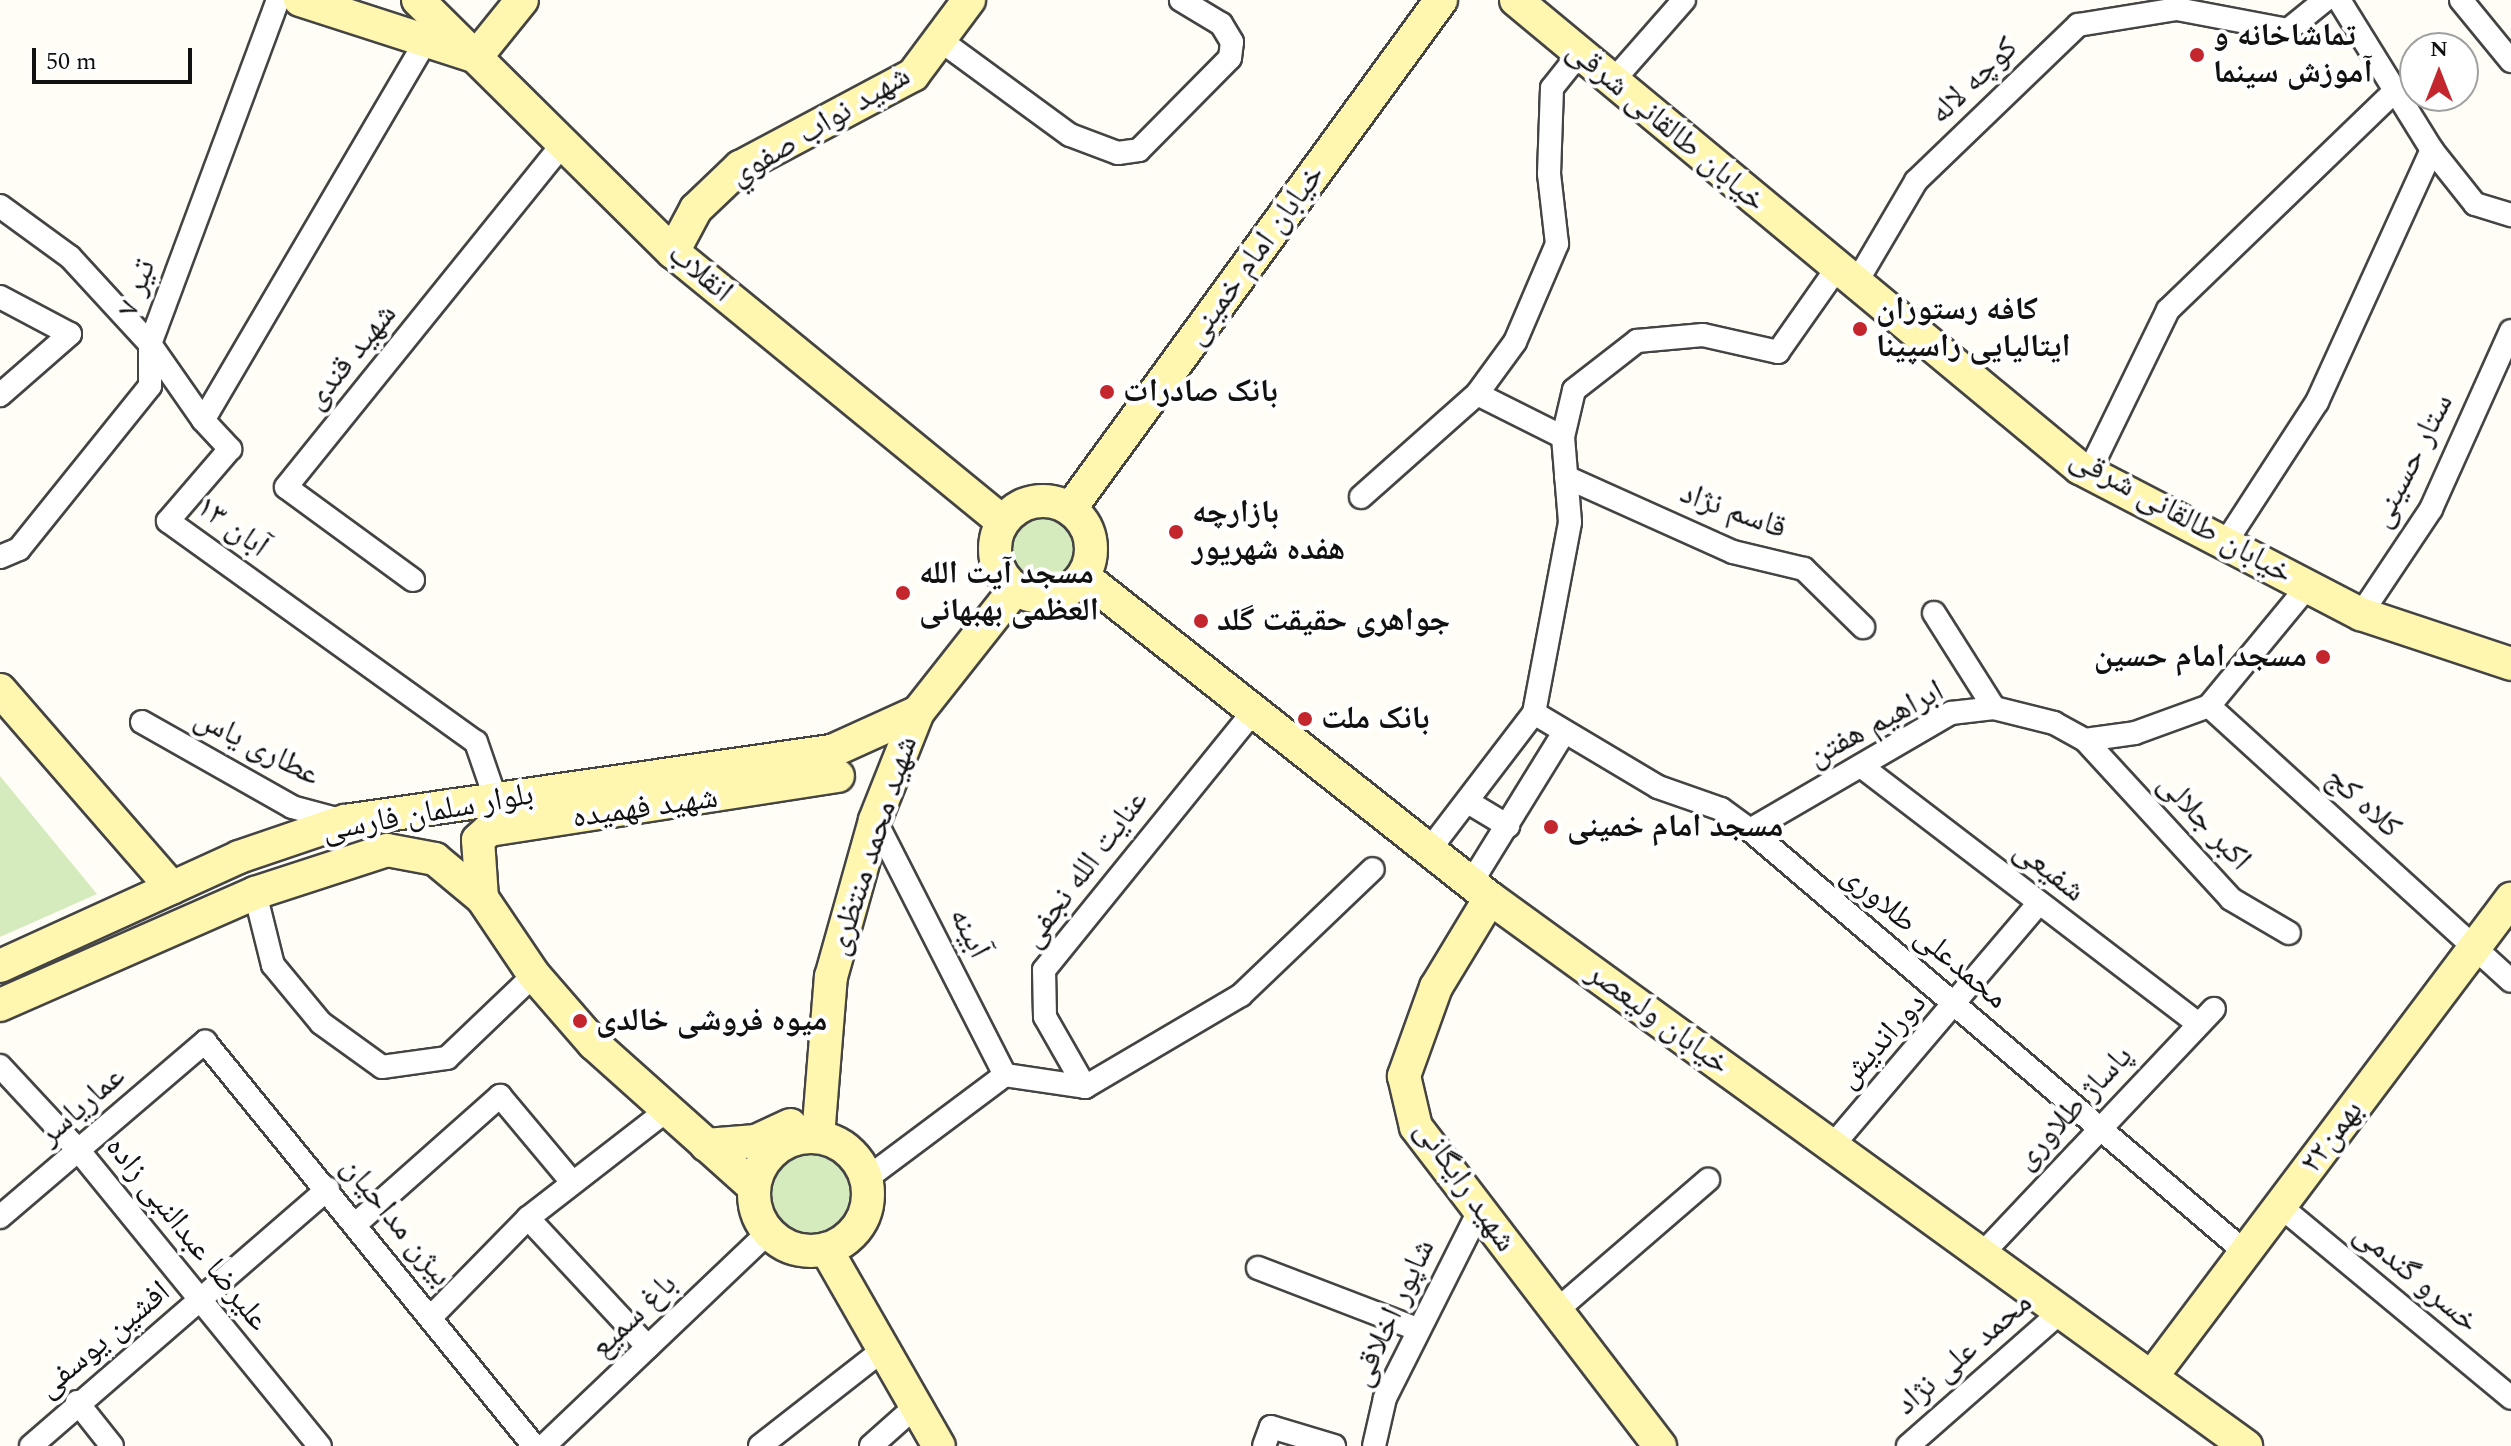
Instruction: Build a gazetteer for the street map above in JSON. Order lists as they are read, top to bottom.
{
  "streets": {
    "main road": [
      "شهید نواب صفوي",
      "خیابان طالقانی شرقی",
      "خیابان امام خمینی",
      "انقلاب",
      "شهید فهمیده",
      "بلوار سلمان فارسی",
      "شهید محمد منتظری",
      "خیابان ولیعصر",
      "۲۲بهمن",
      "شهید رایگانی"
    ],
    "street": [
      "کوچه لاله",
      "۷ تیر",
      "شهید قندی",
      "ستار حسینی",
      "قاسم نژاد",
      "۱۳ آبان",
      "ابراهیم هفتن",
      "عطاری یاس",
      "کلاه کج",
      "اکبر جلالی",
      "عنایت الله نجفی",
      "شفیعی",
      "آبینه",
      "محمدعلی طلاوری",
      "دوراندیش",
      "عماریاسر",
      "پاساژ طلاوری",
      "بیژن مداحیان",
      "علیرضا عبدالنبی زاده",
      "خسرو گندمی",
      "شاپور اخلاقی",
      "باغ سمیع",
      "افشین یوسفی",
      "محمد علی نژاد"
    ]
  },
  "crossings": [
    ["کوچه لاله", "خیابان طالقانی شرقی"],
    ["شهید نواب صفوي", "انقلاب"],
    ["خیابان طالقانی شرقی", "ستار حسینی"],
    ["خیابان امام خمینی", "انقلاب"],
    ["خیابان امام خمینی", "شهید محمد منتظری"],
    ["خیابان امام خمینی", "خیابان ولیعصر"],
    ["انقلاب", "شهید قندی"],
    ["انقلاب", "شهید محمد منتظری"],
    ["انقلاب", "خیابان ولیعصر"],
    ["۱۳ آبان", "بلوار سلمان فارسی"],
    ["ابراهیم هفتن", "اکبر جلالی"],
    ["ابراهیم هفتن", "شفیعی"],
    ["ابراهیم هفتن", "محمدعلی طلاوری"],
    ["عطاری یاس", "بلوار سلمان فارسی"],
    ["کلاه کج", "۲۲بهمن"],
    ["شهید فهمیده", "بلوار سلمان فارسی"],
    ["شهید فهمیده", "شهید محمد منتظری"],
    ["شهید فهمیده", "باغ سمیع"],
    ["شهید محمد منتظری", "آبینه"],
    ["شهید محمد منتظری", "خیابان ولیعصر"],
    ["شهید محمد منتظری", "باغ سمیع"],
    ["عنایت الله نجفی", "خیابان ولیعصر"],
    ["شفیعی", "دوراندیش"],
    ["شفیعی", "پاساژ طلاوری"],
    ["محمدعلی طلاوری", "دوراندیش"],
    ["محمدعلی طلاوری", "پاساژ طلاوری"],
    ["محمدعلی طلاوری", "۲۲بهمن"],
    ["خیابان ولیعصر", "دوراندیش"],
    ["خیابان ولیعصر", "پاساژ طلاوری"],
    ["خیابان ولیعصر", "۲۲بهمن"],
    ["خیابان ولیعصر", "شهید رایگانی"],
    ["خیابان ولیعصر", "محمد علی نژاد"],
    ["عماریاسر", "بیژن مداحیان"],
    ["عماریاسر", "علیرضا عبدالنبی زاده"],
    ["۲۲بهمن", "خسرو گندمی"],
    ["شهید رایگانی", "شاپور اخلاقی"],
    ["بیژن مداحیان", "افشین یوسفی"],
    ["علیرضا عبدالنبی زاده", "افشین یوسفی"]
  ],
  "places": [
    "تماشاخانه و آموزش سینما",
    "کافه رستوران ایتالیایی راسپینا",
    "بانک صادرات",
    "بازارچه هفده شهریور",
    "مسجد آیت الله العظمی بهبهانی",
    "جواهری حقیقت گلد",
    "مسجد امام حسین",
    "بانک ملت",
    "مسجد امام خمینی",
    "میوه فروشی خالدی"
  ],
  "scale_bar": "50 m",
  "north": "top"
}
